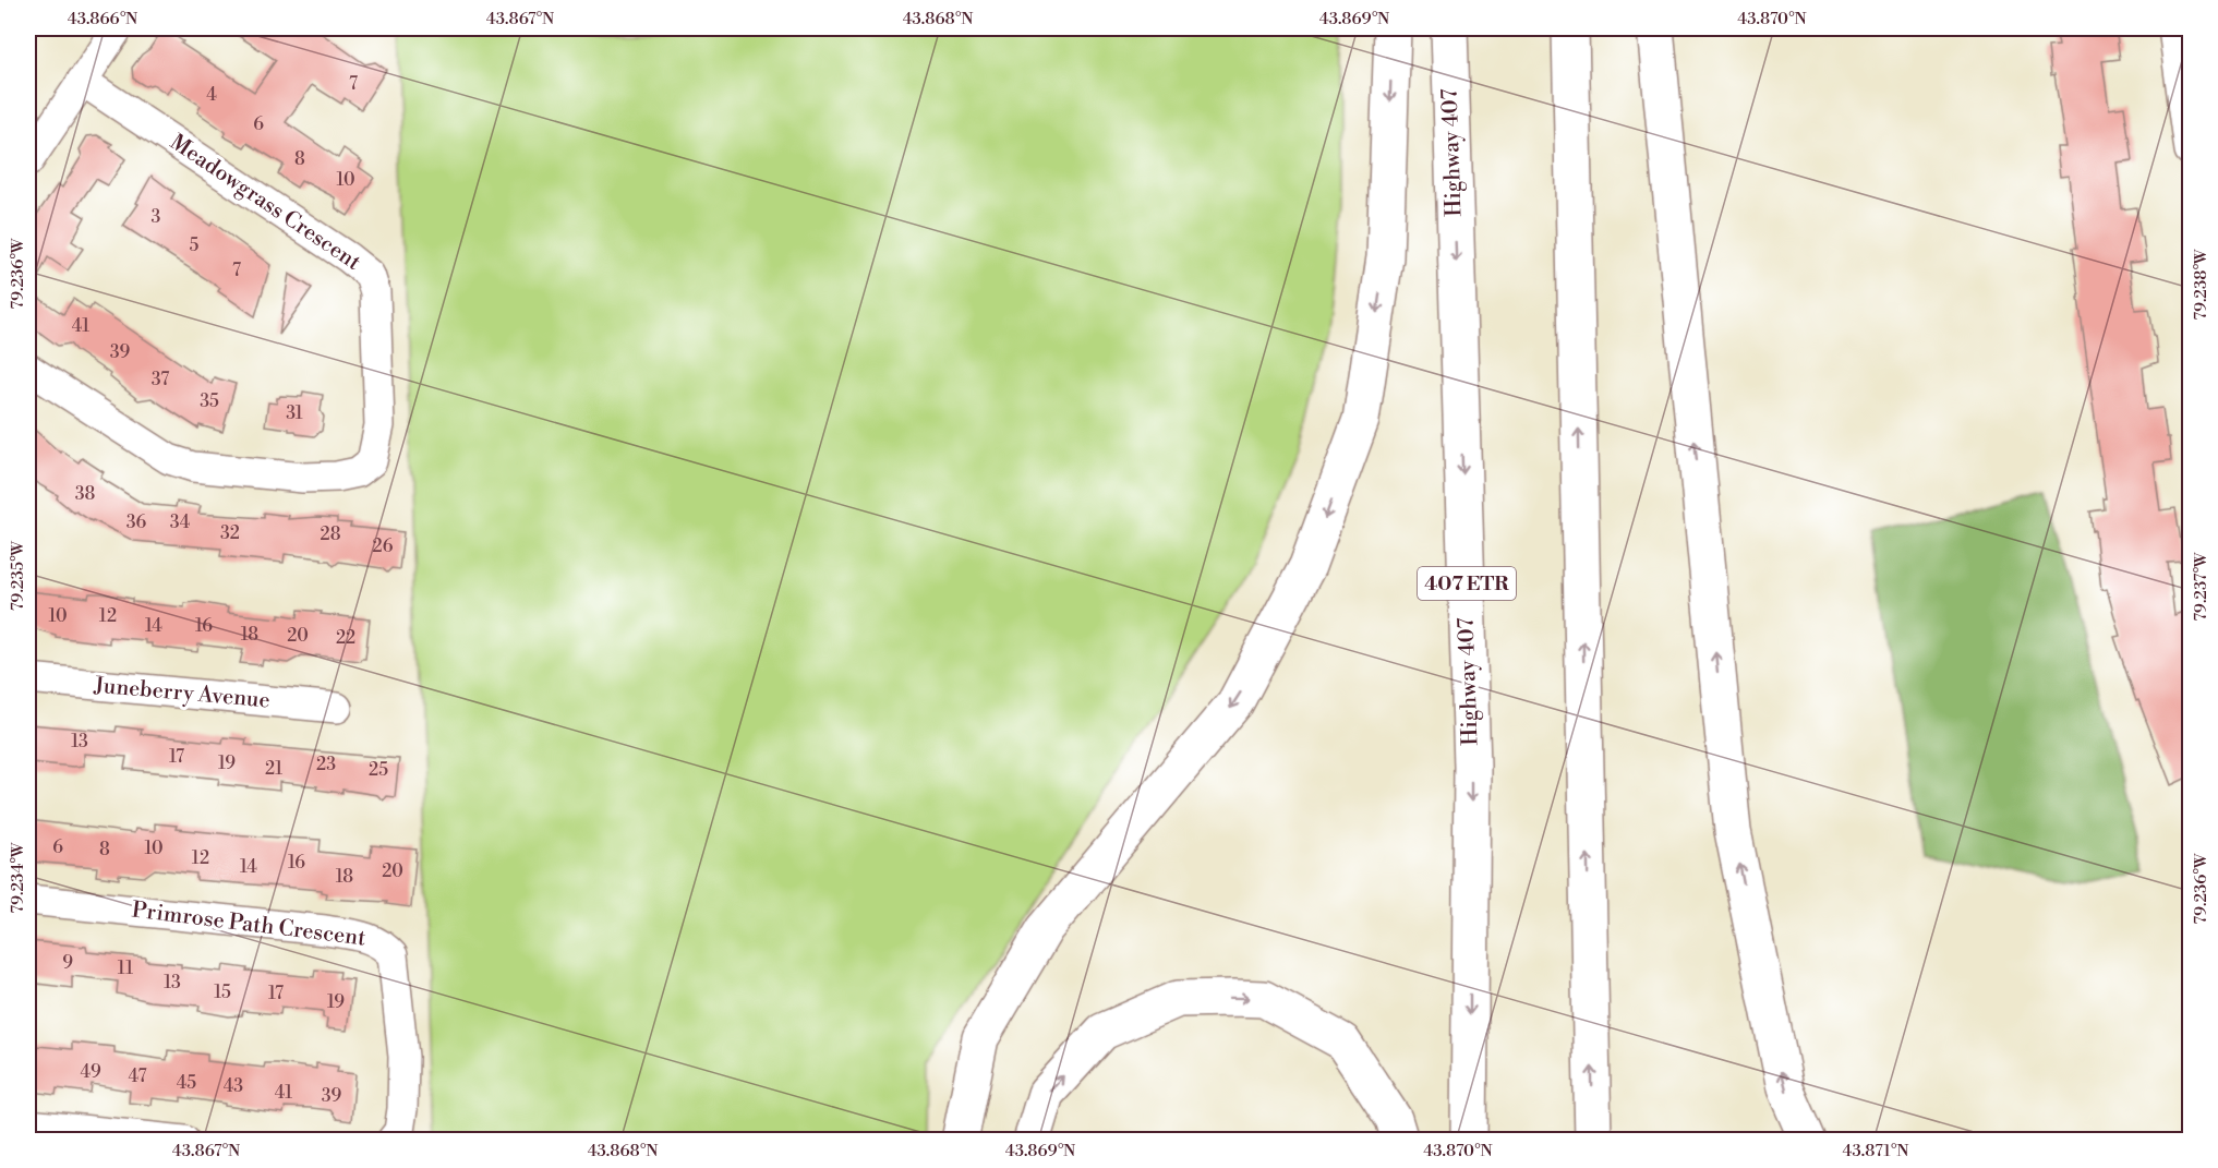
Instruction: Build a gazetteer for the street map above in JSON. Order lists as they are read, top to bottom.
{
  "streets": {
    "highway": ["Highway 407", "407 ETR"],
    "street": ["Meadowgrass Crescent", "Juneberry Avenue", "Primrose Path Crescent"]
  },
  "house_numbers": [
    "7",
    "4",
    "6",
    "8",
    "10",
    "3",
    "5",
    "7",
    "41",
    "39",
    "37",
    "35",
    "31",
    "38",
    "36",
    "34",
    "32",
    "28",
    "26",
    "10",
    "12",
    "14",
    "16",
    "18",
    "20",
    "22",
    "13",
    "17",
    "19",
    "23",
    "21",
    "25",
    "6",
    "10",
    "8",
    "12",
    "16",
    "14",
    "20",
    "18",
    "9",
    "11",
    "13",
    "15",
    "17",
    "19",
    "49",
    "47",
    "45",
    "43",
    "41",
    "39"
  ],
  "coordinates": [
    "43.866°N",
    "43.867°N",
    "43.868°N",
    "43.869°N",
    "43.870°N",
    "79.236°W",
    "79.238°W",
    "79.235°W",
    "79.237°W",
    "79.234°W",
    "43.871°N"
  ]
}
